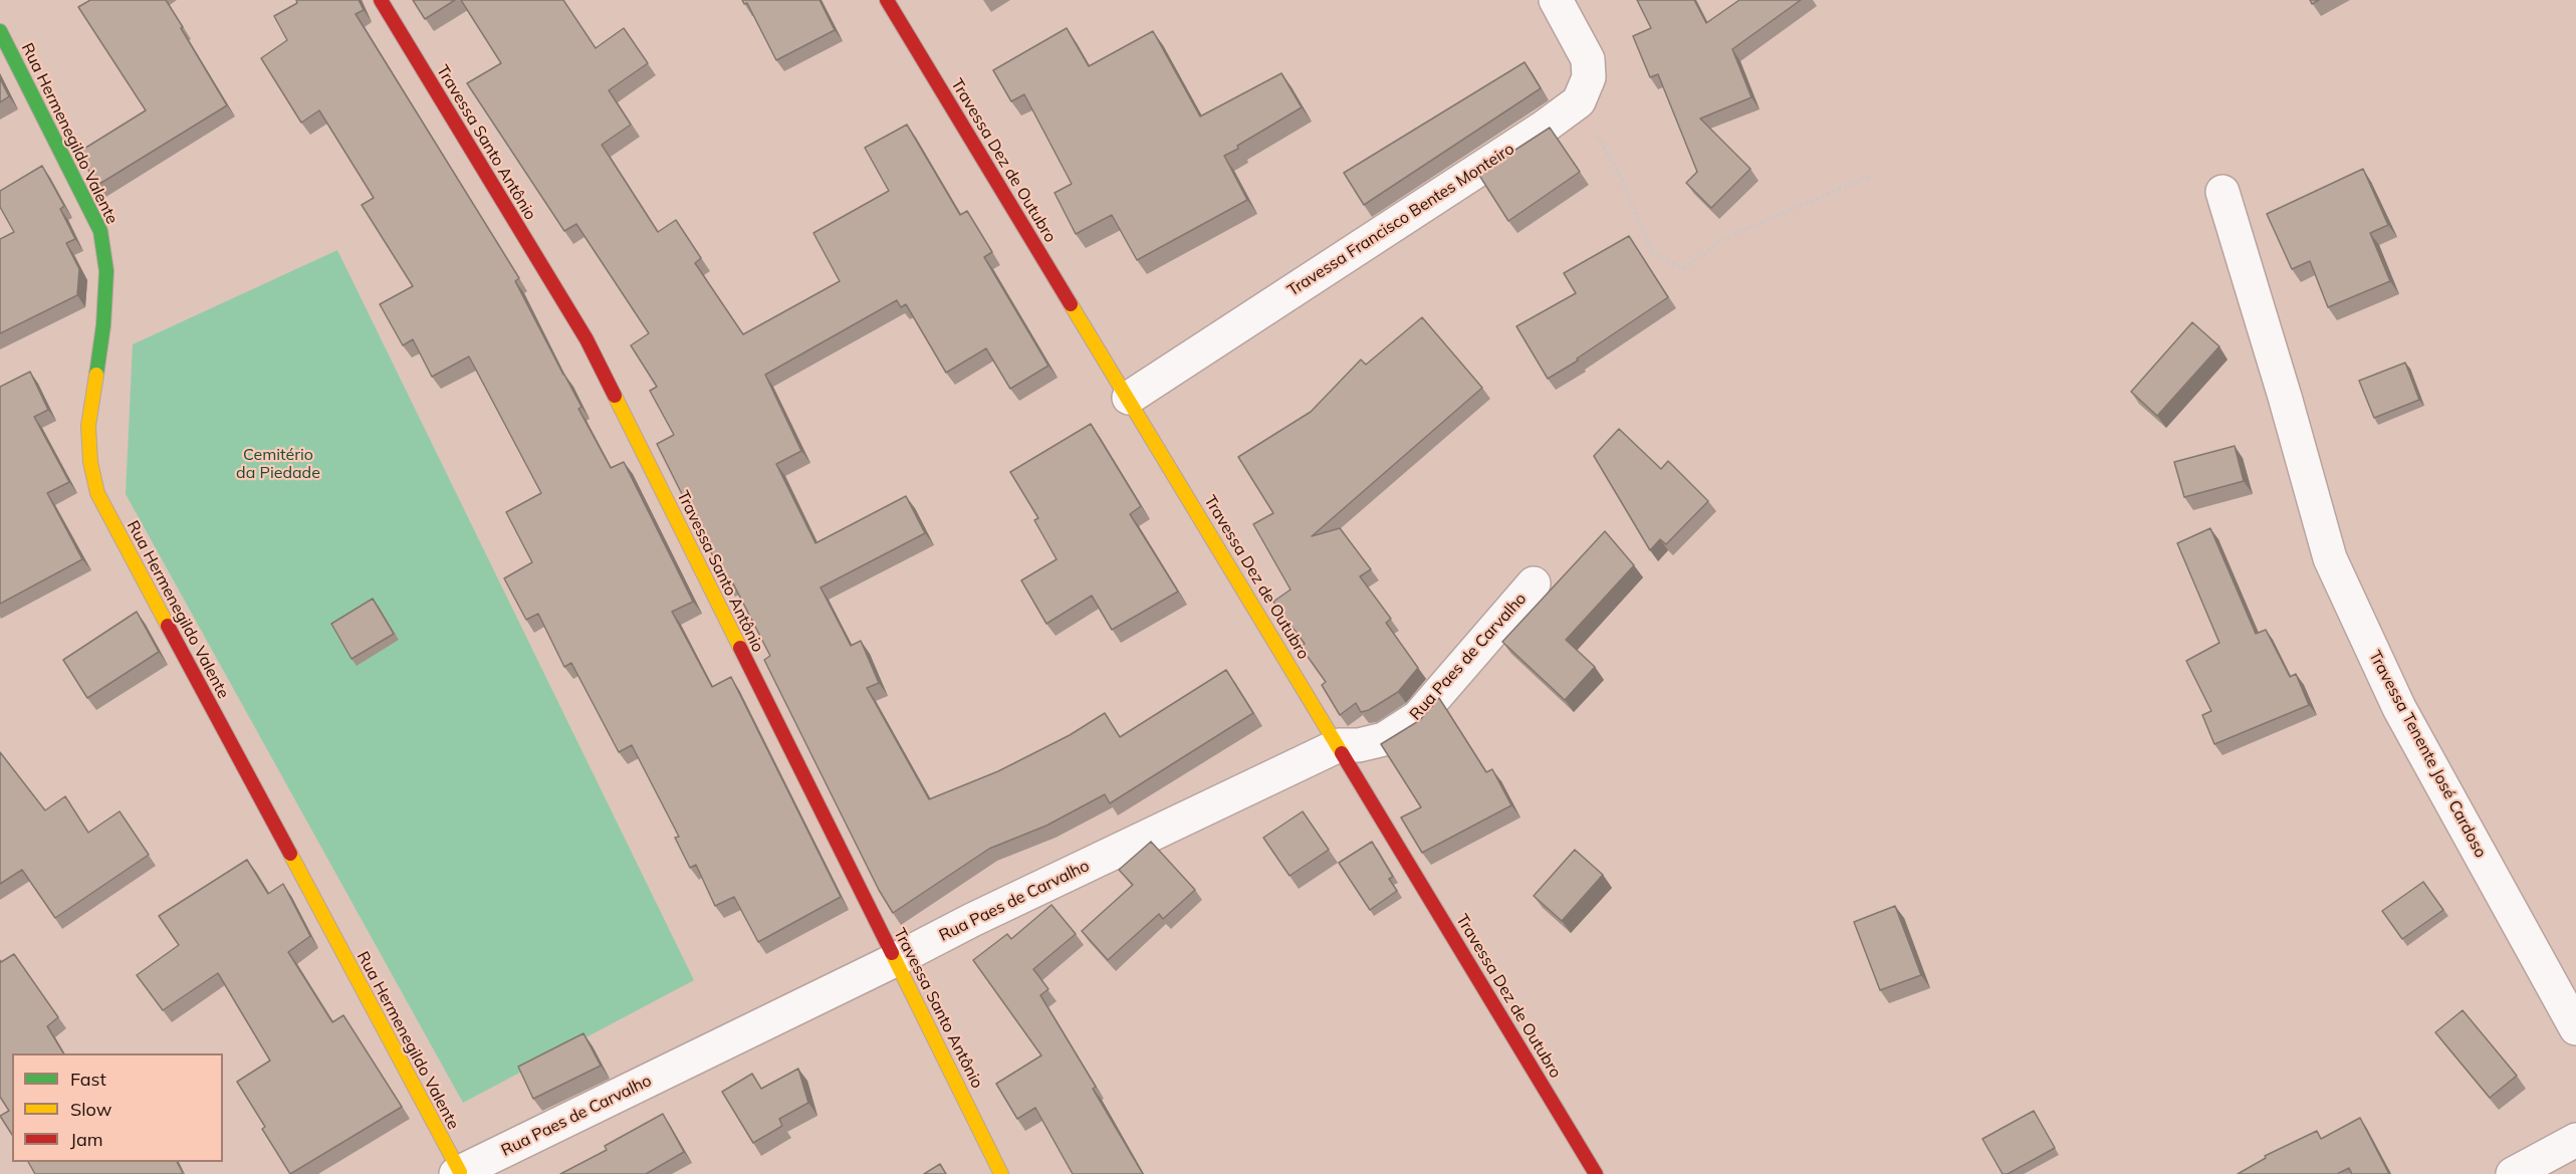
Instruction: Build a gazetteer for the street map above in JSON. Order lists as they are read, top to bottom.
{
  "streets": {
    "street": [
      "Rua Hermenegildo Valente",
      "Travessa Santo Antônio",
      "Travessa Dez de Outubro",
      "Travessa Francisco Bentes Monteiro",
      "Rua Paes de Carvalho",
      "Travessa Tenente José Cardoso"
    ]
  },
  "crossings": [
    ["Rua Hermenegildo Valente", "Rua Paes de Carvalho"],
    ["Travessa Santo Antônio", "Rua Paes de Carvalho"],
    ["Travessa Dez de Outubro", "Travessa Francisco Bentes Monteiro"],
    ["Travessa Dez de Outubro", "Rua Paes de Carvalho"]
  ],
  "parks": ["Cemitério da Piedade"],
  "legend": ["Fast", "Slow", "Jam"]
}
